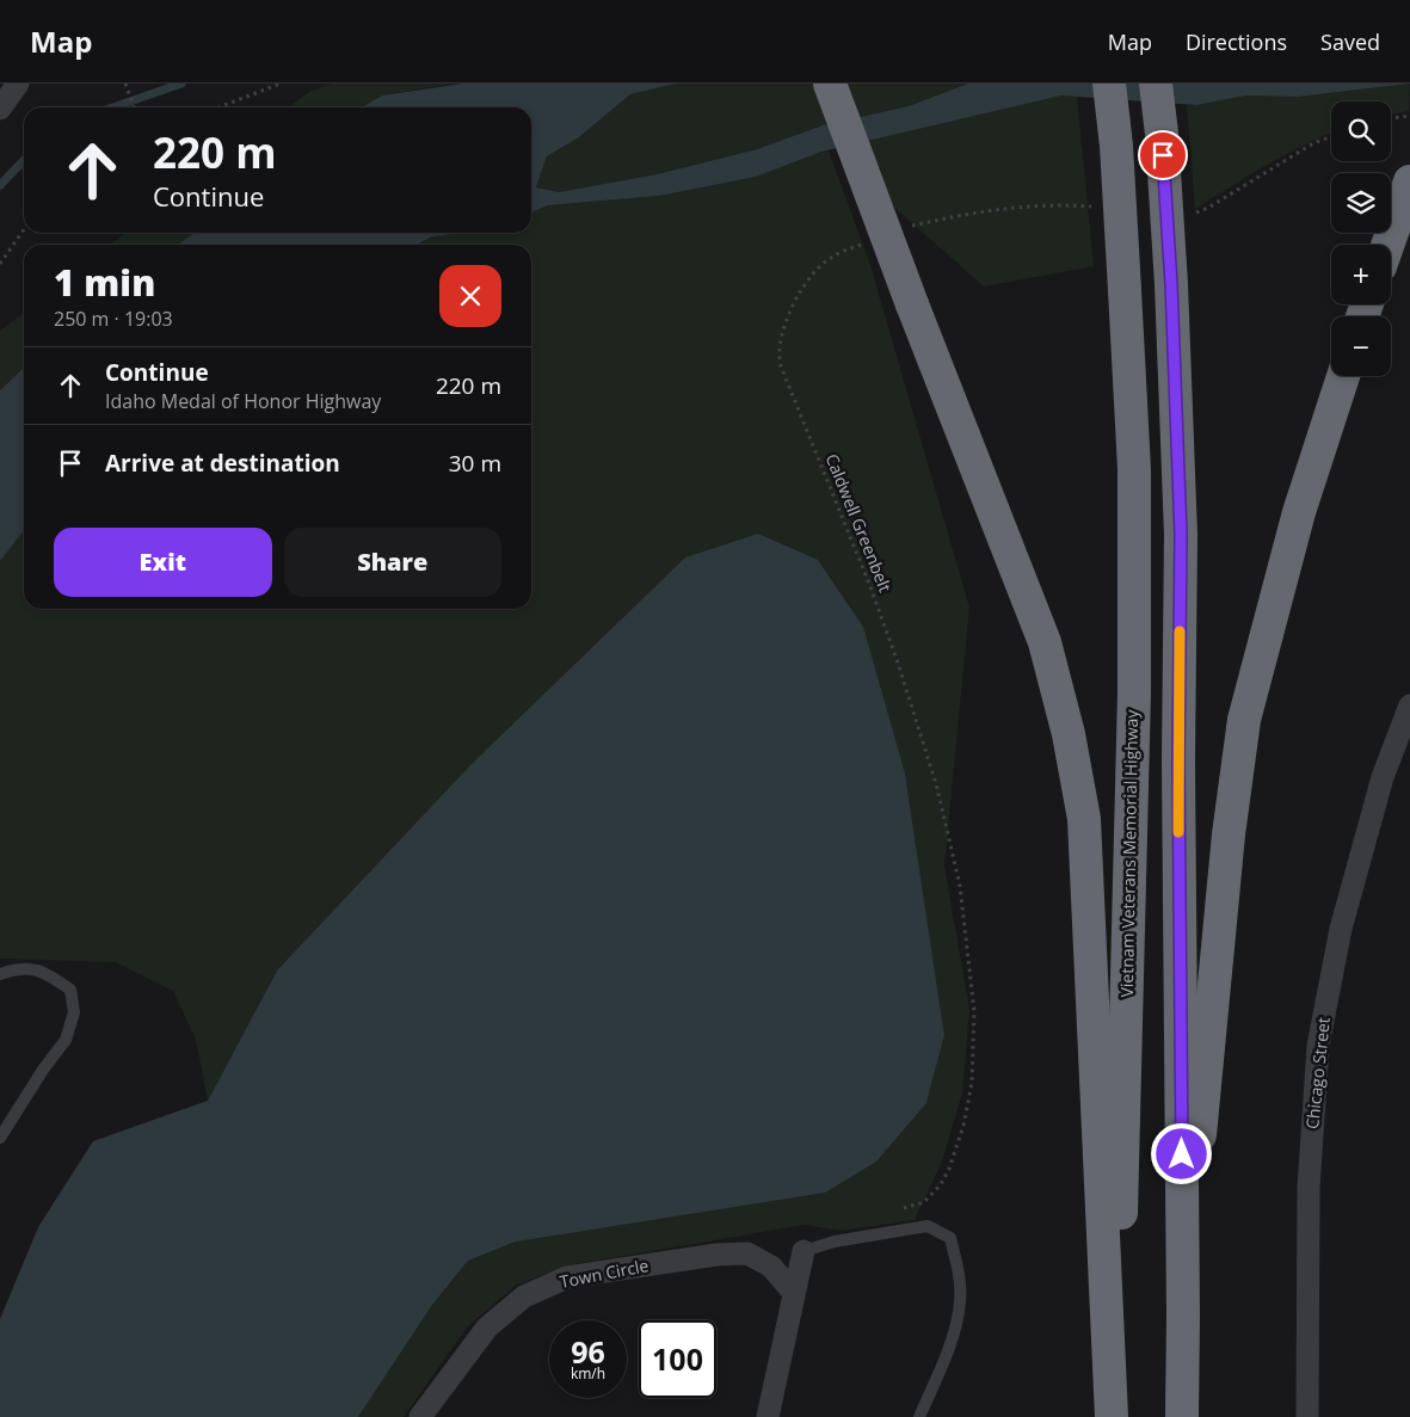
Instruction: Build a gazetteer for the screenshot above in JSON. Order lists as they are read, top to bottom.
{
  "streets": {
    "highway": ["Vietnam Veterans Memorial Highway"],
    "street": ["Chicago Street", "Town Circle"],
    "path": ["Caldwell Greenbelt"]
  },
  "page": {
    "header": "Map",
    "nav": ["Map", "Directions", "Saved"],
    "map_buttons": ["+", "−"],
    "turn": ["220 m", "Continue"],
    "heading": ["1 min", "250 m · 19:03"],
    "list": [
      {
        "name": "Continue",
        "note": "Idaho Medal of Honor Highway",
        "value": "220 m"
      },
      {
        "name": "Arrive at destination",
        "value": "30 m"
      }
    ],
    "buttons": ["Exit", "Share"],
    "speed": "96 km/h",
    "limit": "100"
  }
}
